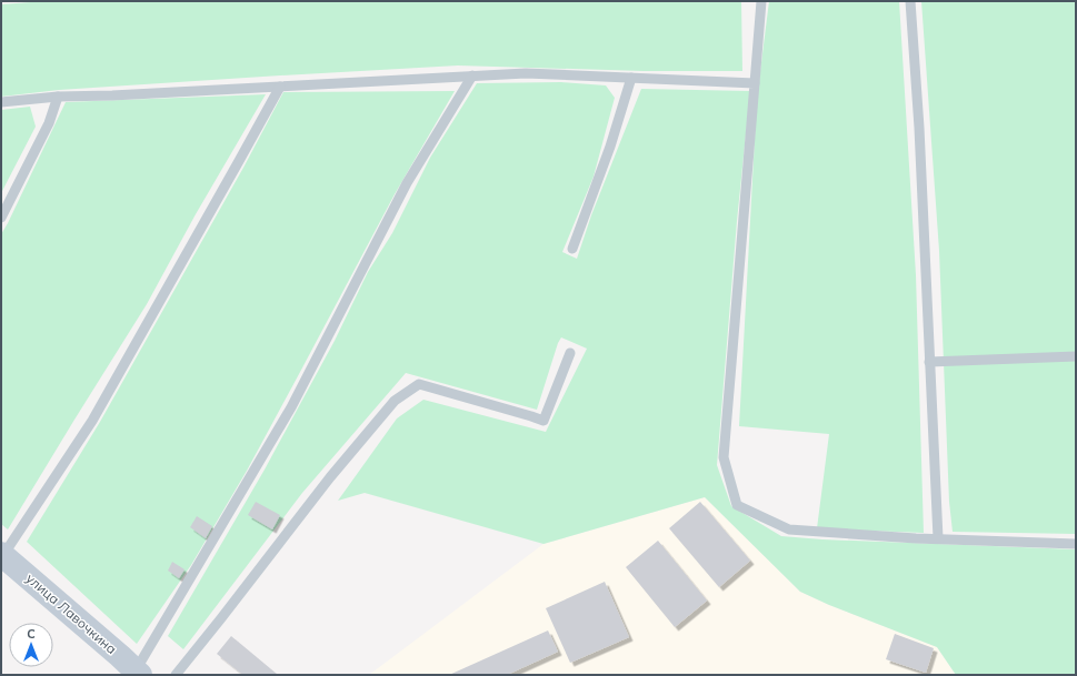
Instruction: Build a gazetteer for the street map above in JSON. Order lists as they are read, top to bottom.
{
  "streets": {
    "main road": ["улица Лавочкина"]
  },
  "north": "top"
}
